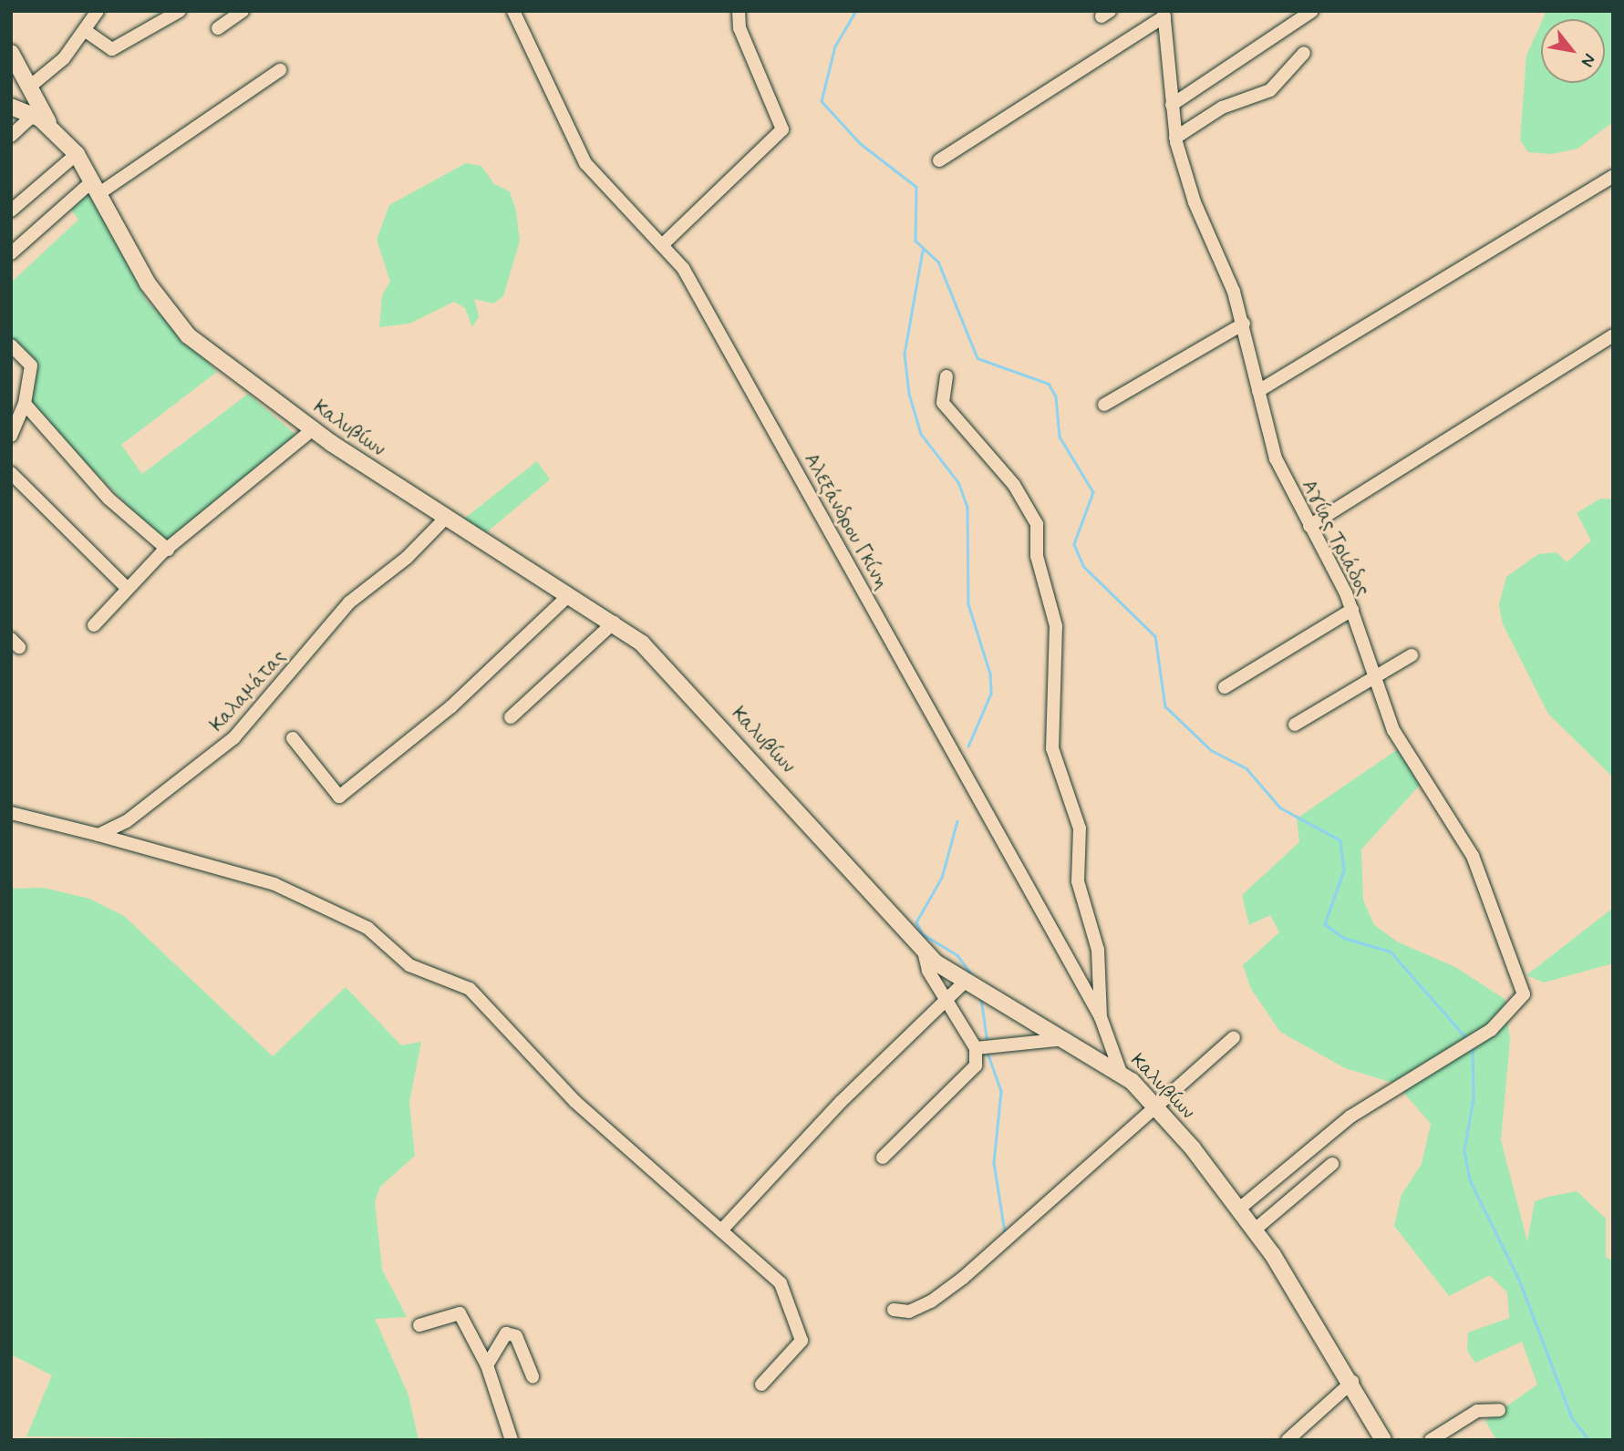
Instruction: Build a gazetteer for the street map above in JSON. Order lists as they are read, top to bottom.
{
  "streets": {
    "main road": ["Καλυβίων"],
    "street": ["Αλεξάνδρου Γκίνη", "Αγίας Τριάδος", "Καλαμάτας"]
  },
  "crossings": [
    ["Καλυβίων", "Αλεξάνδρου Γκίνη"],
    ["Καλυβίων", "Αγίας Τριάδος"],
    ["Καλυβίων", "Καλαμάτας"]
  ],
  "north": "bottom right"
}
